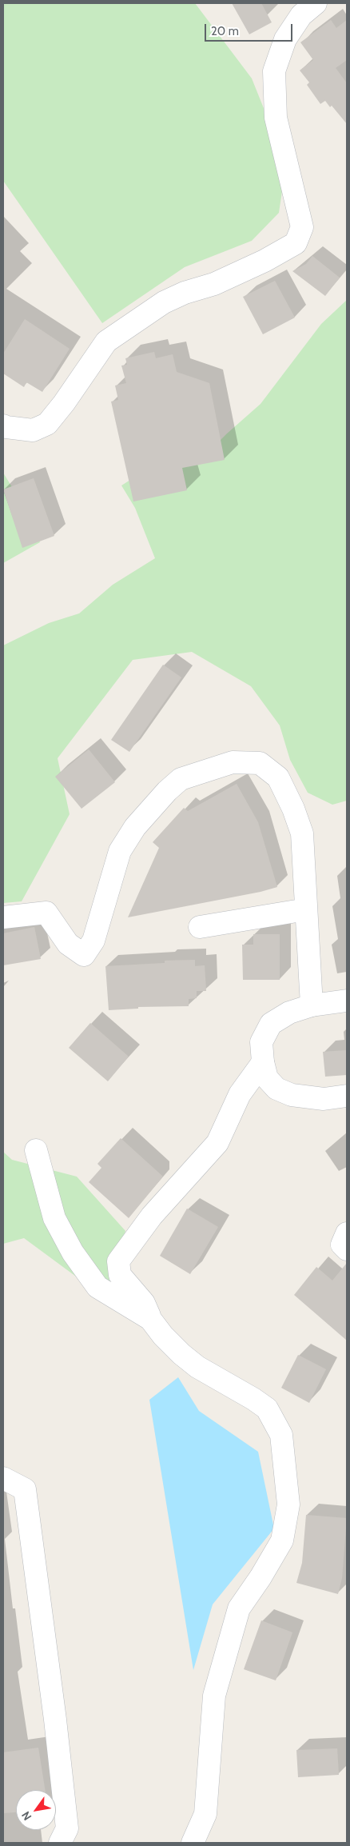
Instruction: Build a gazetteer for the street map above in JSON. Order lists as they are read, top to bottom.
{
  "scale_bar": "20 m",
  "north": "bottom left"
}
